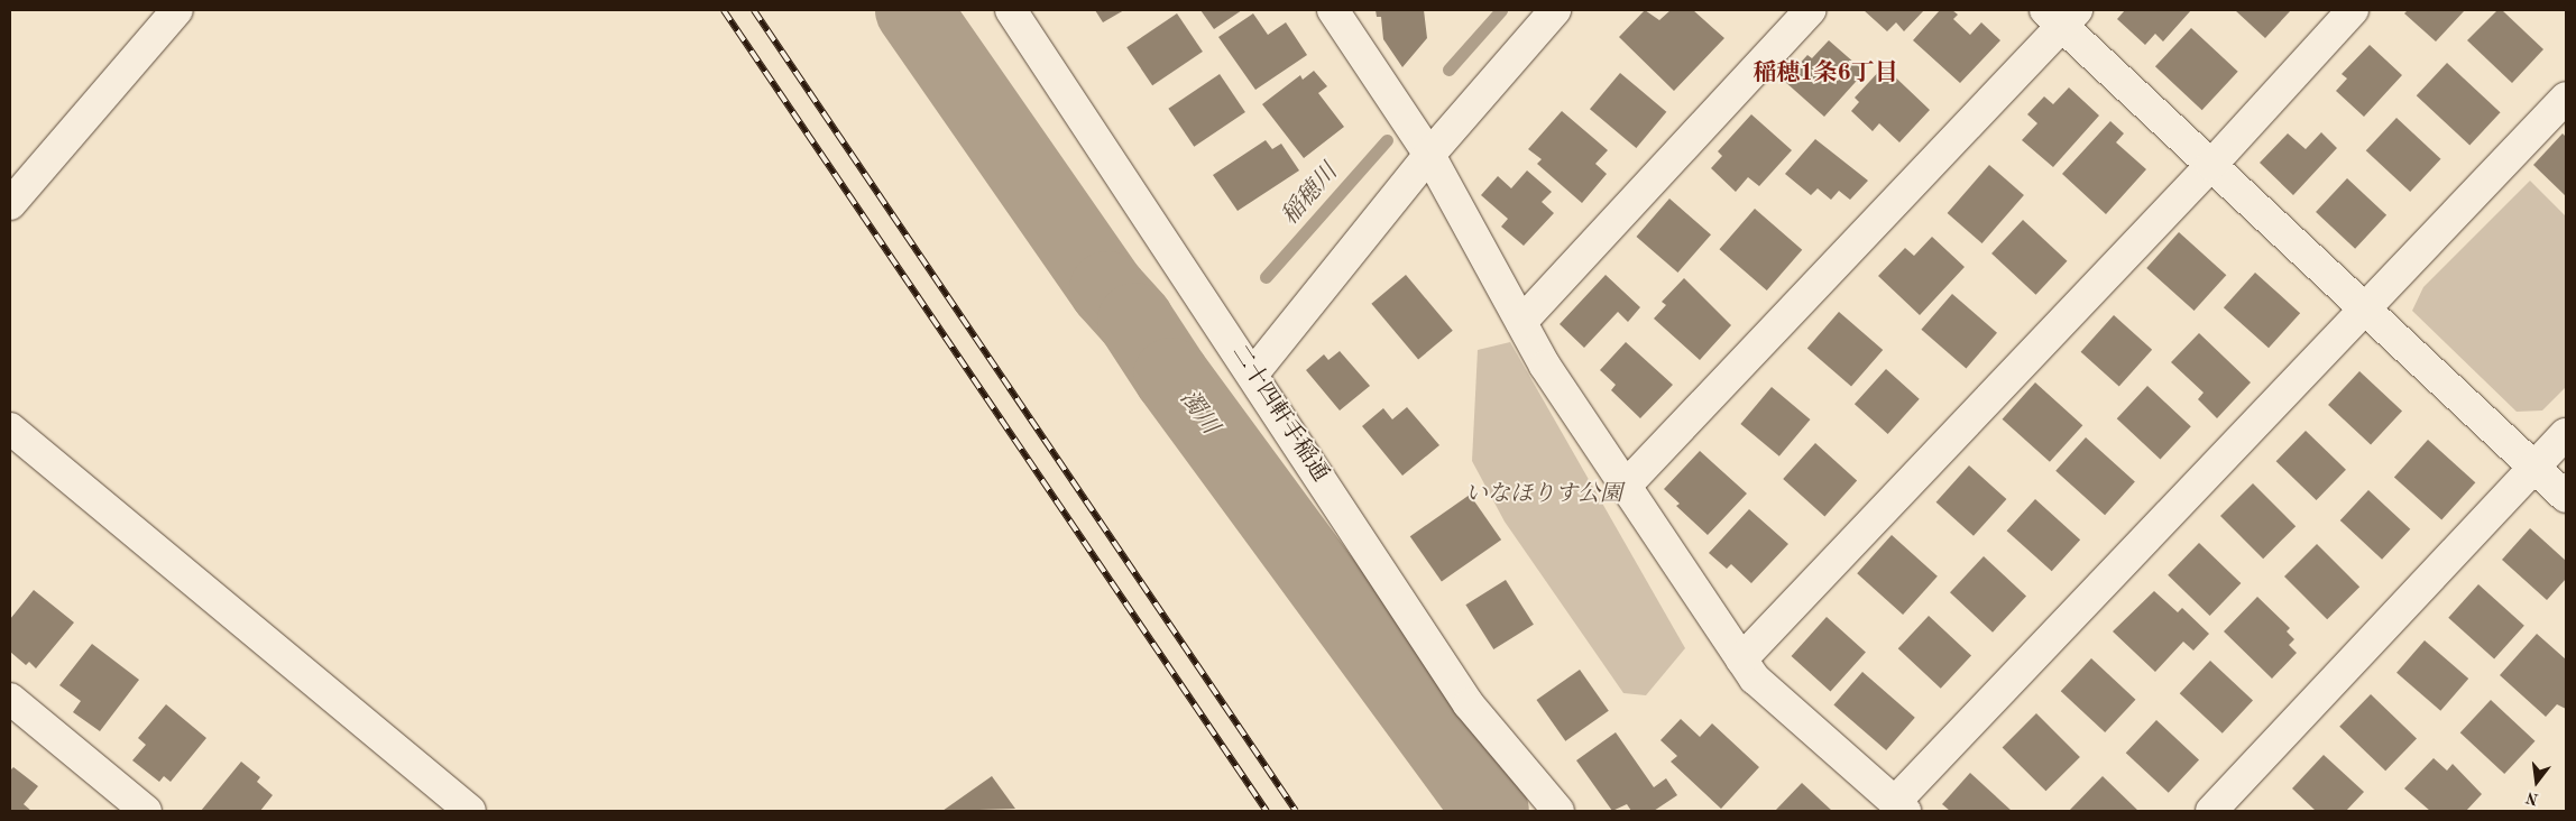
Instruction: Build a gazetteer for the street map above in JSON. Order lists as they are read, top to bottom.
{
  "streets": {
    "street": ["二十四軒手稲通"]
  },
  "districts": ["稲穂1条6丁目"],
  "water": ["稲穂川", "濁川"],
  "parks": ["いなほりす公園"],
  "north": "bottom"
}
